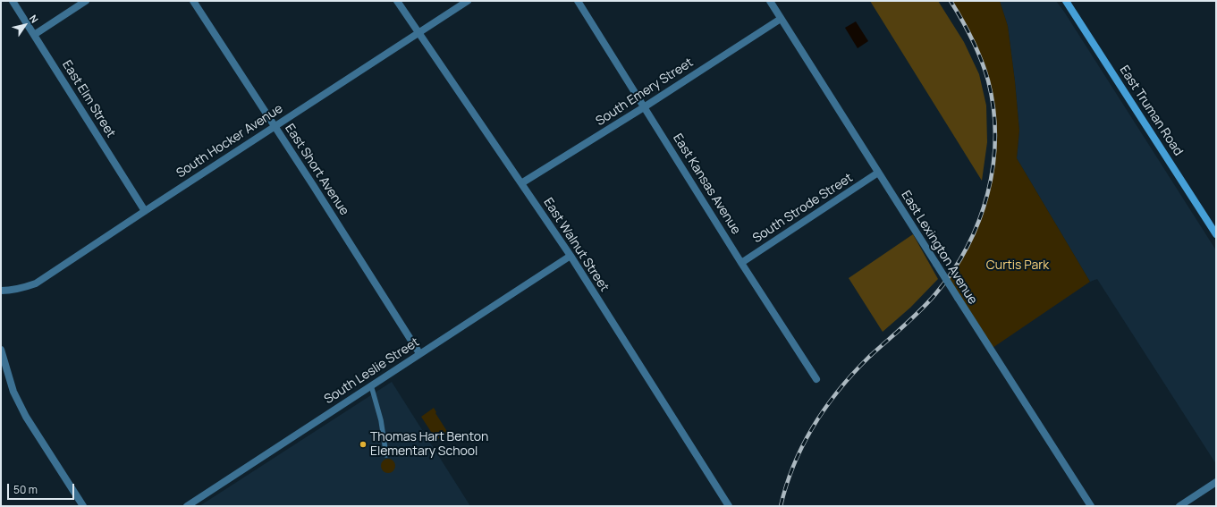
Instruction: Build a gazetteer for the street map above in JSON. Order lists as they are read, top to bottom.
{
  "streets": {
    "main road": ["East Truman Road"],
    "street": [
      "South Emery Street",
      "East Elm Street",
      "South Hocker Avenue",
      "East Short Avenue",
      "East Kansas Avenue",
      "South Strode Street",
      "East Walnut Street",
      "East Lexington Avenue",
      "South Leslie Street"
    ]
  },
  "crossings": [
    ["South Emery Street", "East Kansas Avenue"],
    ["South Emery Street", "East Walnut Street"],
    ["South Emery Street", "East Lexington Avenue"],
    ["East Elm Street", "South Hocker Avenue"],
    ["South Hocker Avenue", "East Short Avenue"],
    ["South Hocker Avenue", "East Walnut Street"],
    ["East Short Avenue", "South Leslie Street"],
    ["East Kansas Avenue", "South Strode Street"],
    ["South Strode Street", "East Lexington Avenue"],
    ["East Walnut Street", "South Leslie Street"]
  ],
  "parks": ["Curtis Park"],
  "places": ["Thomas Hart Benton Elementary School"],
  "scale_bar": "50 m",
  "north": "top right"
}
